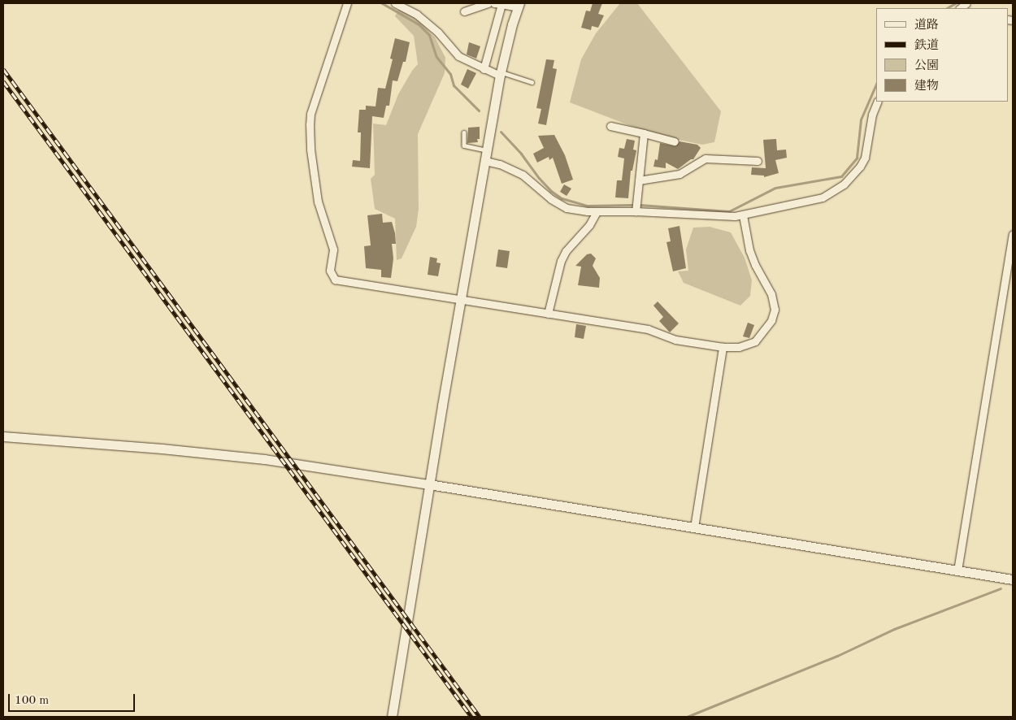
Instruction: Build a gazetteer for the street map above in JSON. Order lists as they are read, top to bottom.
{
  "legend": [
    "道路",
    "鉄道",
    "公園",
    "建物"
  ],
  "scale_bar": "100 m"
}
